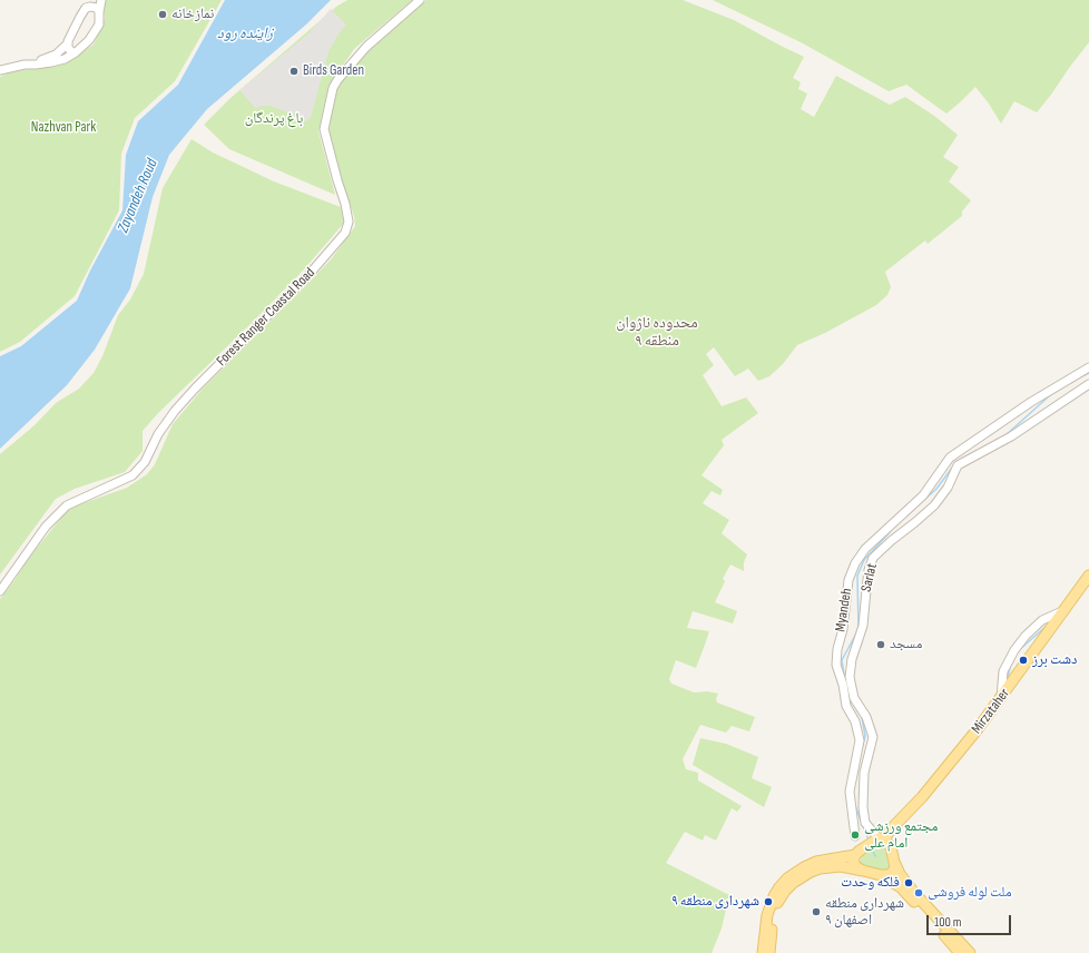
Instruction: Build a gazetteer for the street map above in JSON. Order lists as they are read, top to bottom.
{
  "streets": {
    "main road": ["Mirzataher"],
    "street": ["Forest Ranger Coastal Road", "Sarlat", "Myandeh"]
  },
  "crossings": [
    ["Sarlat", "Myandeh"]
  ],
  "districts": ["محدوده ناژوان منطقه ۹"],
  "water": ["زاینده رود", "Zayandeh Roud"],
  "parks": ["باغ پرندگان", "Nazhvan Park"],
  "places": [
    "نمازخانه",
    "Birds Garden",
    "مسجد",
    "دشت برز",
    "مجتمع ورزشی امام علی",
    "فلکه وحدت",
    "ملت لوله فروشی",
    "شهرداری منطقه ۹",
    "شهرداری منطقه ۹ اصفهان"
  ],
  "scale_bar": "100 m"
}
